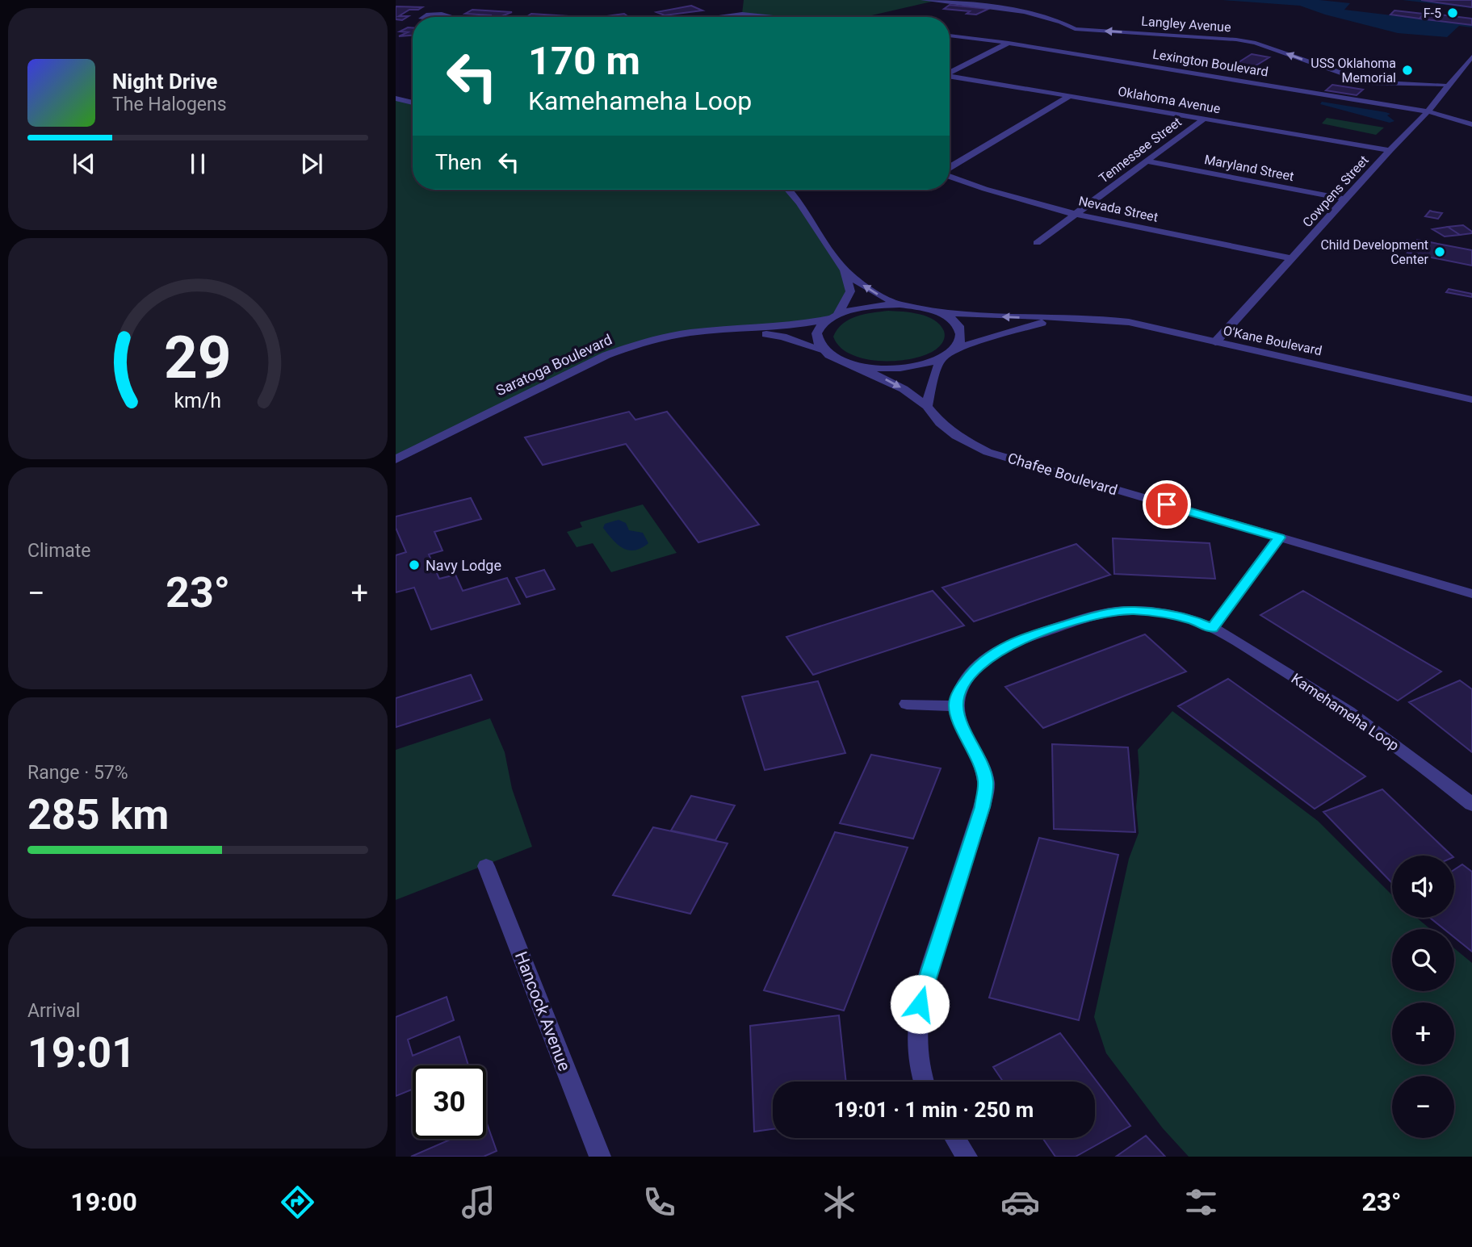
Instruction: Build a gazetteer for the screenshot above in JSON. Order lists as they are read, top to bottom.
{
  "streets": {
    "street": [
      "Langley Avenue",
      "Lexington Boulevard",
      "Oklahoma Avenue",
      "Tennessee Street",
      "Maryland Street",
      "Cowpens Street",
      "Nevada Street",
      "O'Kane Boulevard",
      "Saratoga Boulevard",
      "Chafee Boulevard",
      "Kamehameha Loop",
      "Hancock Avenue"
    ]
  },
  "crossings": [
    ["Lexington Boulevard", "Cowpens Street"],
    ["Oklahoma Avenue", "Tennessee Street"],
    ["Oklahoma Avenue", "Cowpens Street"],
    ["Tennessee Street", "Maryland Street"],
    ["Tennessee Street", "Nevada Street"],
    ["Maryland Street", "Cowpens Street"],
    ["Cowpens Street", "Nevada Street"],
    ["Cowpens Street", "O'Kane Boulevard"],
    ["O'Kane Boulevard", "Saratoga Boulevard"],
    ["Saratoga Boulevard", "Chafee Boulevard"]
  ],
  "one_way": ["Langley Avenue"],
  "places": [
    "F-5",
    "USS Oklahoma Memorial",
    "Child Development Center",
    "Navy Lodge"
  ],
  "page": {
    "turn": ["170 m", "Kamehameha Loop"],
    "song": ["Night Drive", "The Halogens"],
    "then": "Then",
    "tile": [
      "Climate",
      ["Range · 57%", "285 km"],
      ["Arrival", "19:01"]
    ],
    "heat": ["−", "23°", "+"],
    "map_buttons": ["+", "−"],
    "limit": "30",
    "trip": "19:01 · 1 min · 250 m",
    "tabs": ["19:00", "23°"],
    "gauge": ["29", "km/h"]
  }
}
